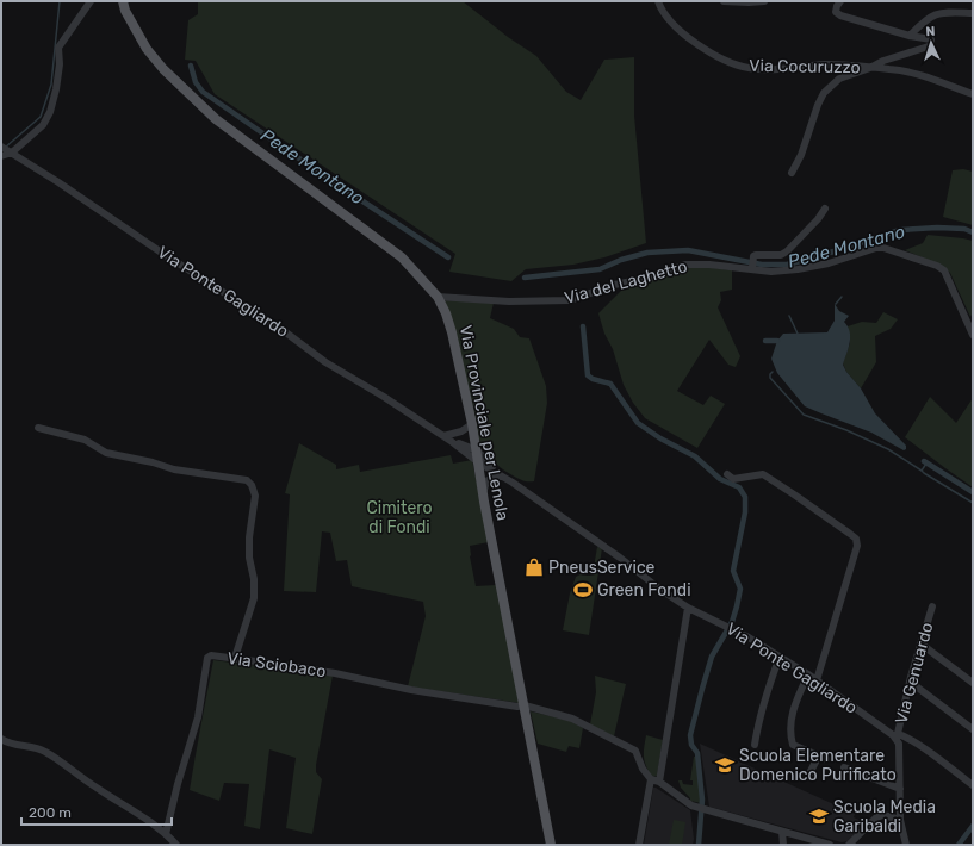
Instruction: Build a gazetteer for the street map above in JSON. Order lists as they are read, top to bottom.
{
  "streets": {
    "main road": ["Via Provinciale per Lenola"],
    "street": [
      "Via Cocuruzzo",
      "Via del Laghetto",
      "Via Ponte Gagliardo",
      "Via Sciobaco",
      "Via Genuardo"
    ]
  },
  "crossings": [
    ["Via del Laghetto", "Via Provinciale per Lenola"],
    ["Via Ponte Gagliardo", "Via Provinciale per Lenola"],
    ["Via Ponte Gagliardo", "Via Genuardo"],
    ["Via Provinciale per Lenola", "Via Sciobaco"]
  ],
  "water": ["Pede Montano"],
  "parks": ["Cimitero di Fondi"],
  "places": {
    "shop": ["PneusService"],
    "sports": ["Green Fondi"],
    "school or university": ["Scuola Elementare Domenico Purificato", "Scuola Media Garibaldi"]
  },
  "scale_bar": "200 m",
  "north": "top"
}
